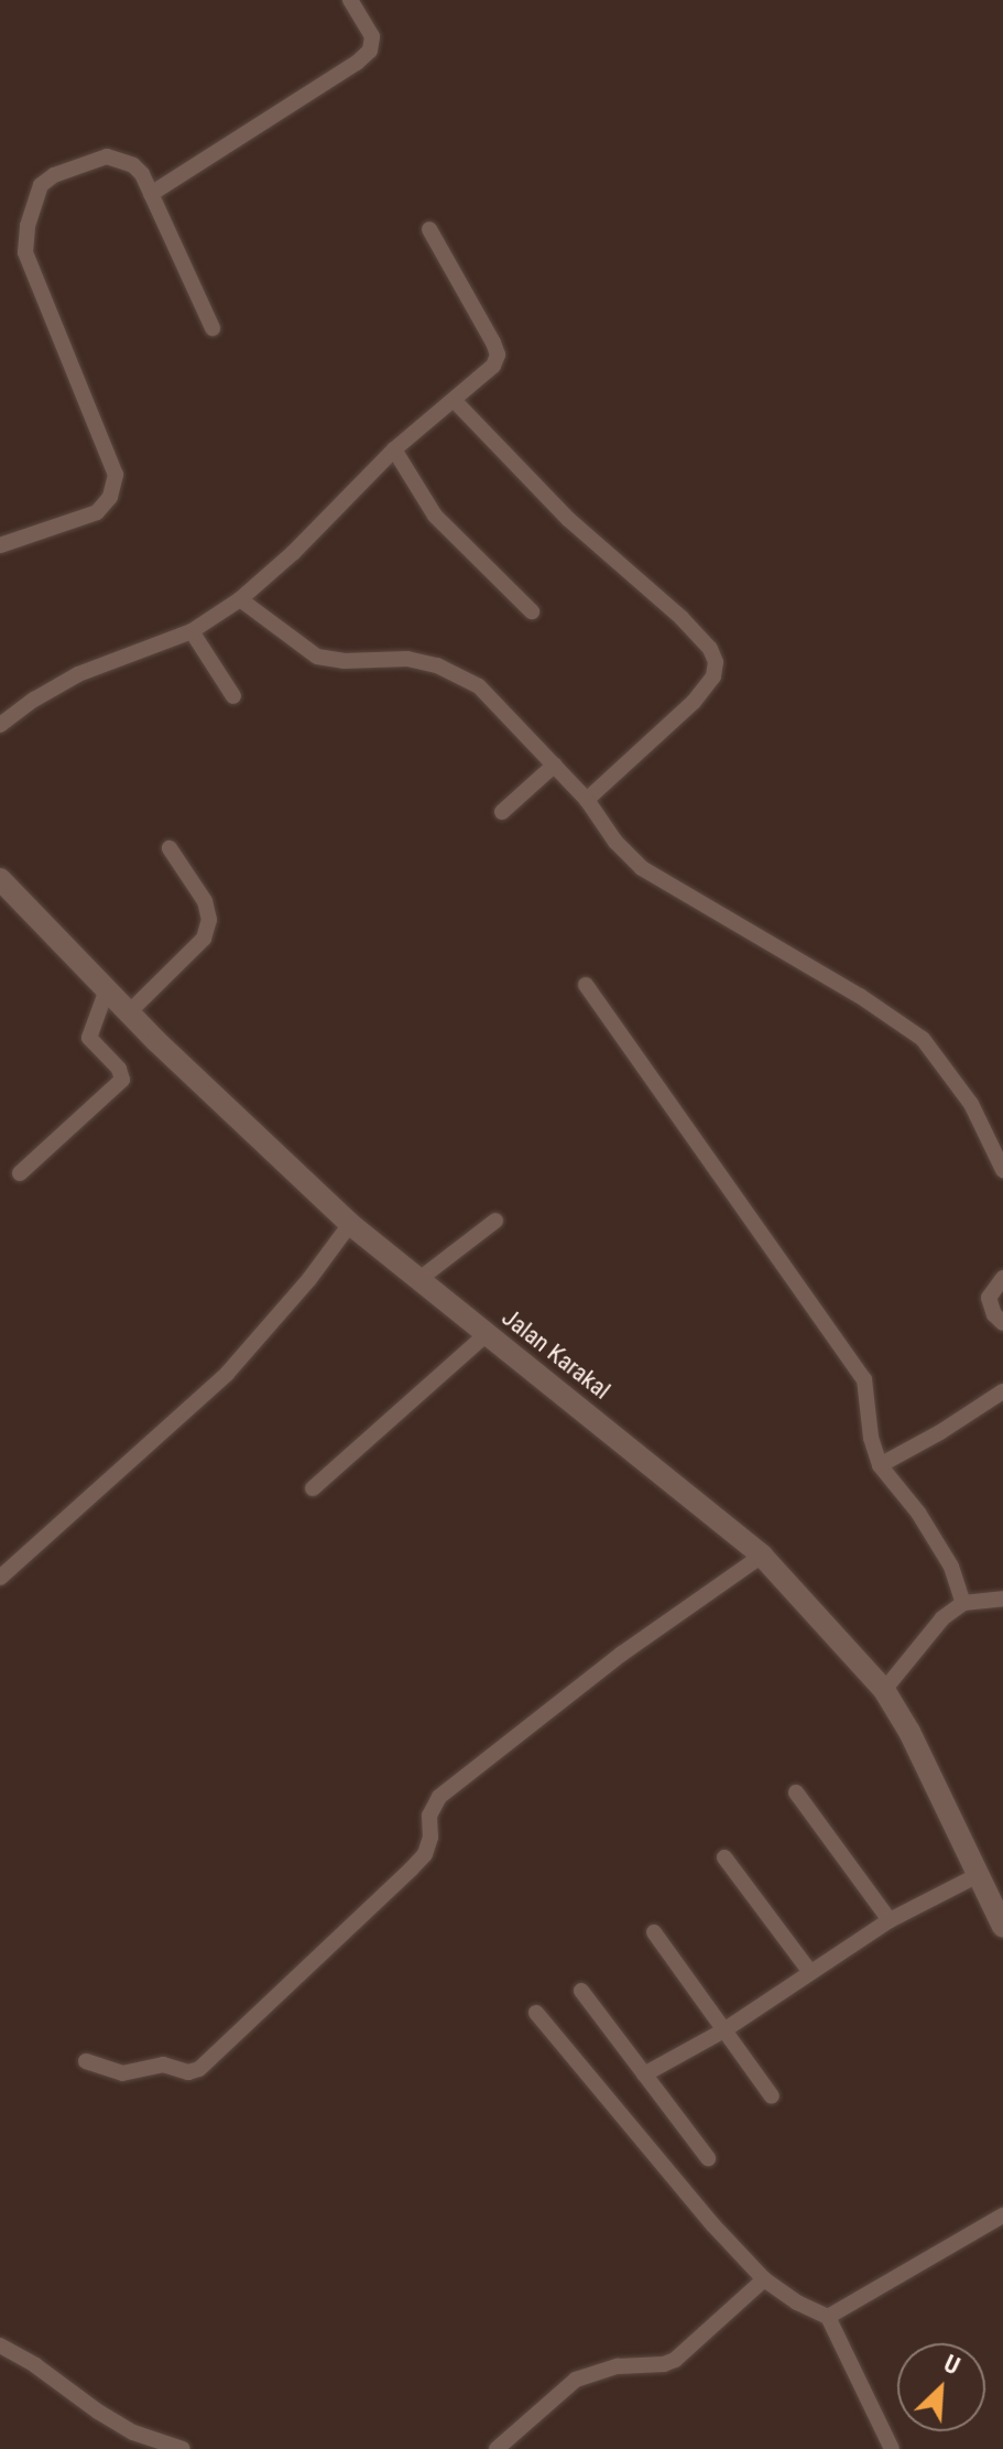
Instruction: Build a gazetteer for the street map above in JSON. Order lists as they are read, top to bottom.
{
  "streets": {
    "main road": ["Jalan Karakal"]
  },
  "north": "top right"
}
